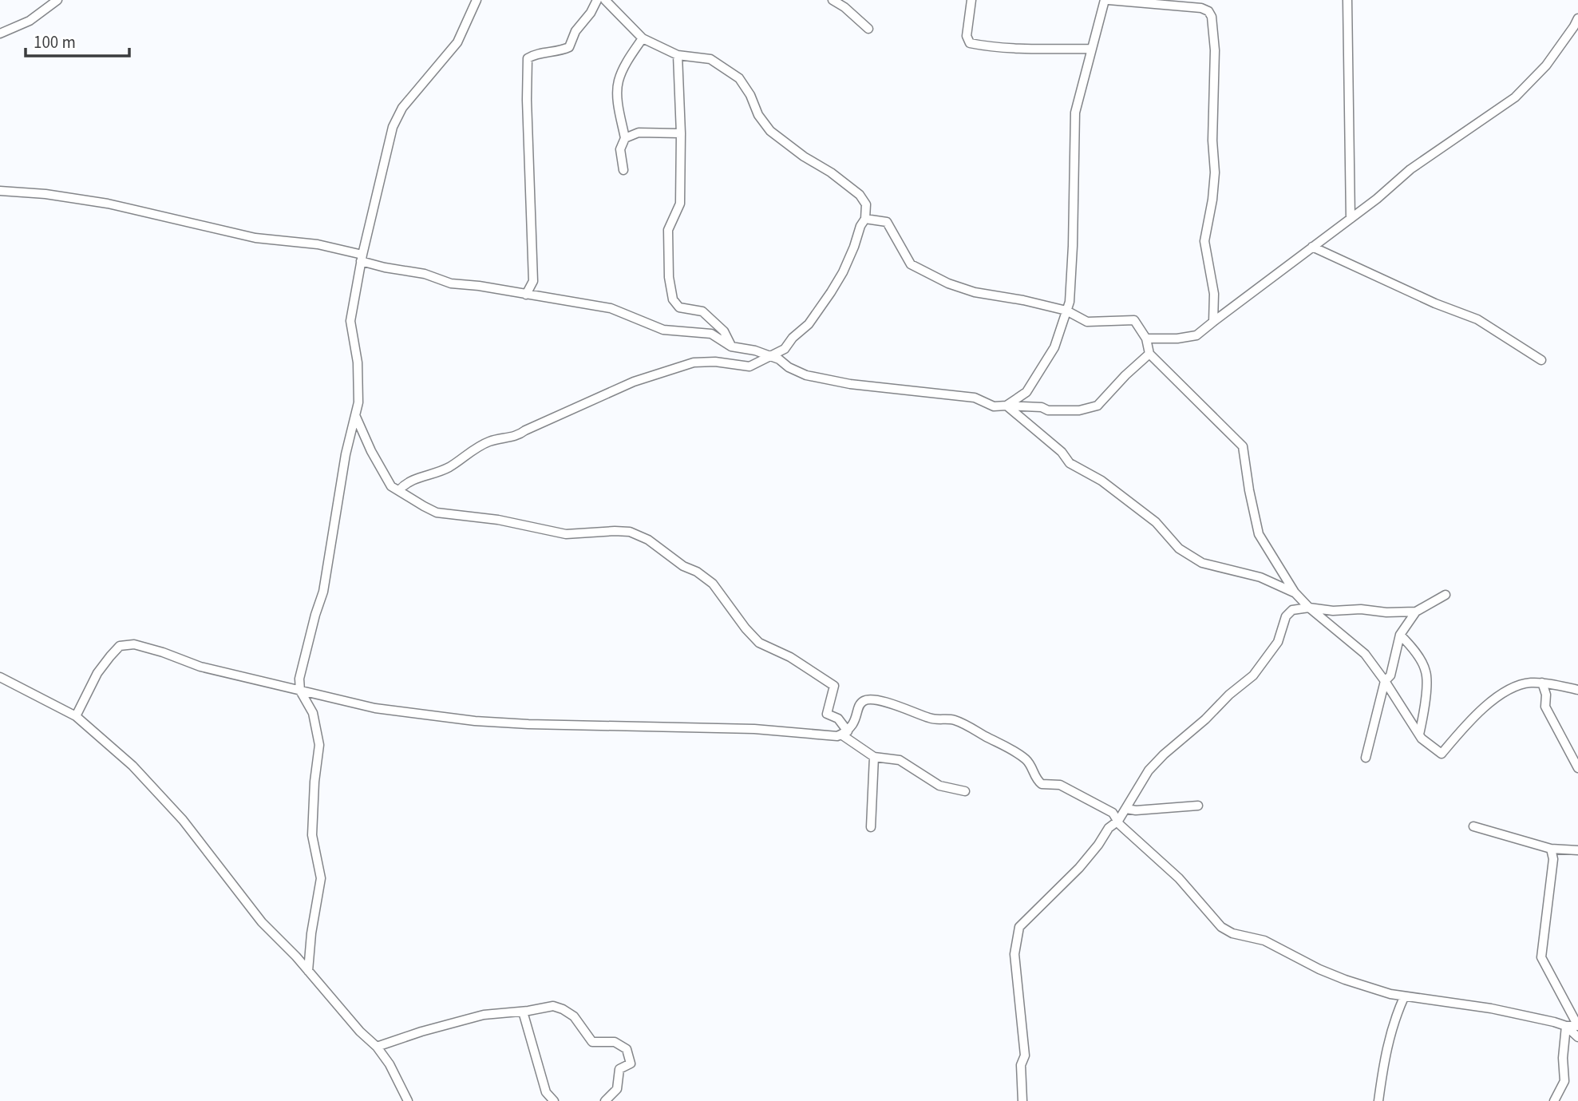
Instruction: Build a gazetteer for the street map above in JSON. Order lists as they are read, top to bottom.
{
  "scale_bar": "100 m"
}
